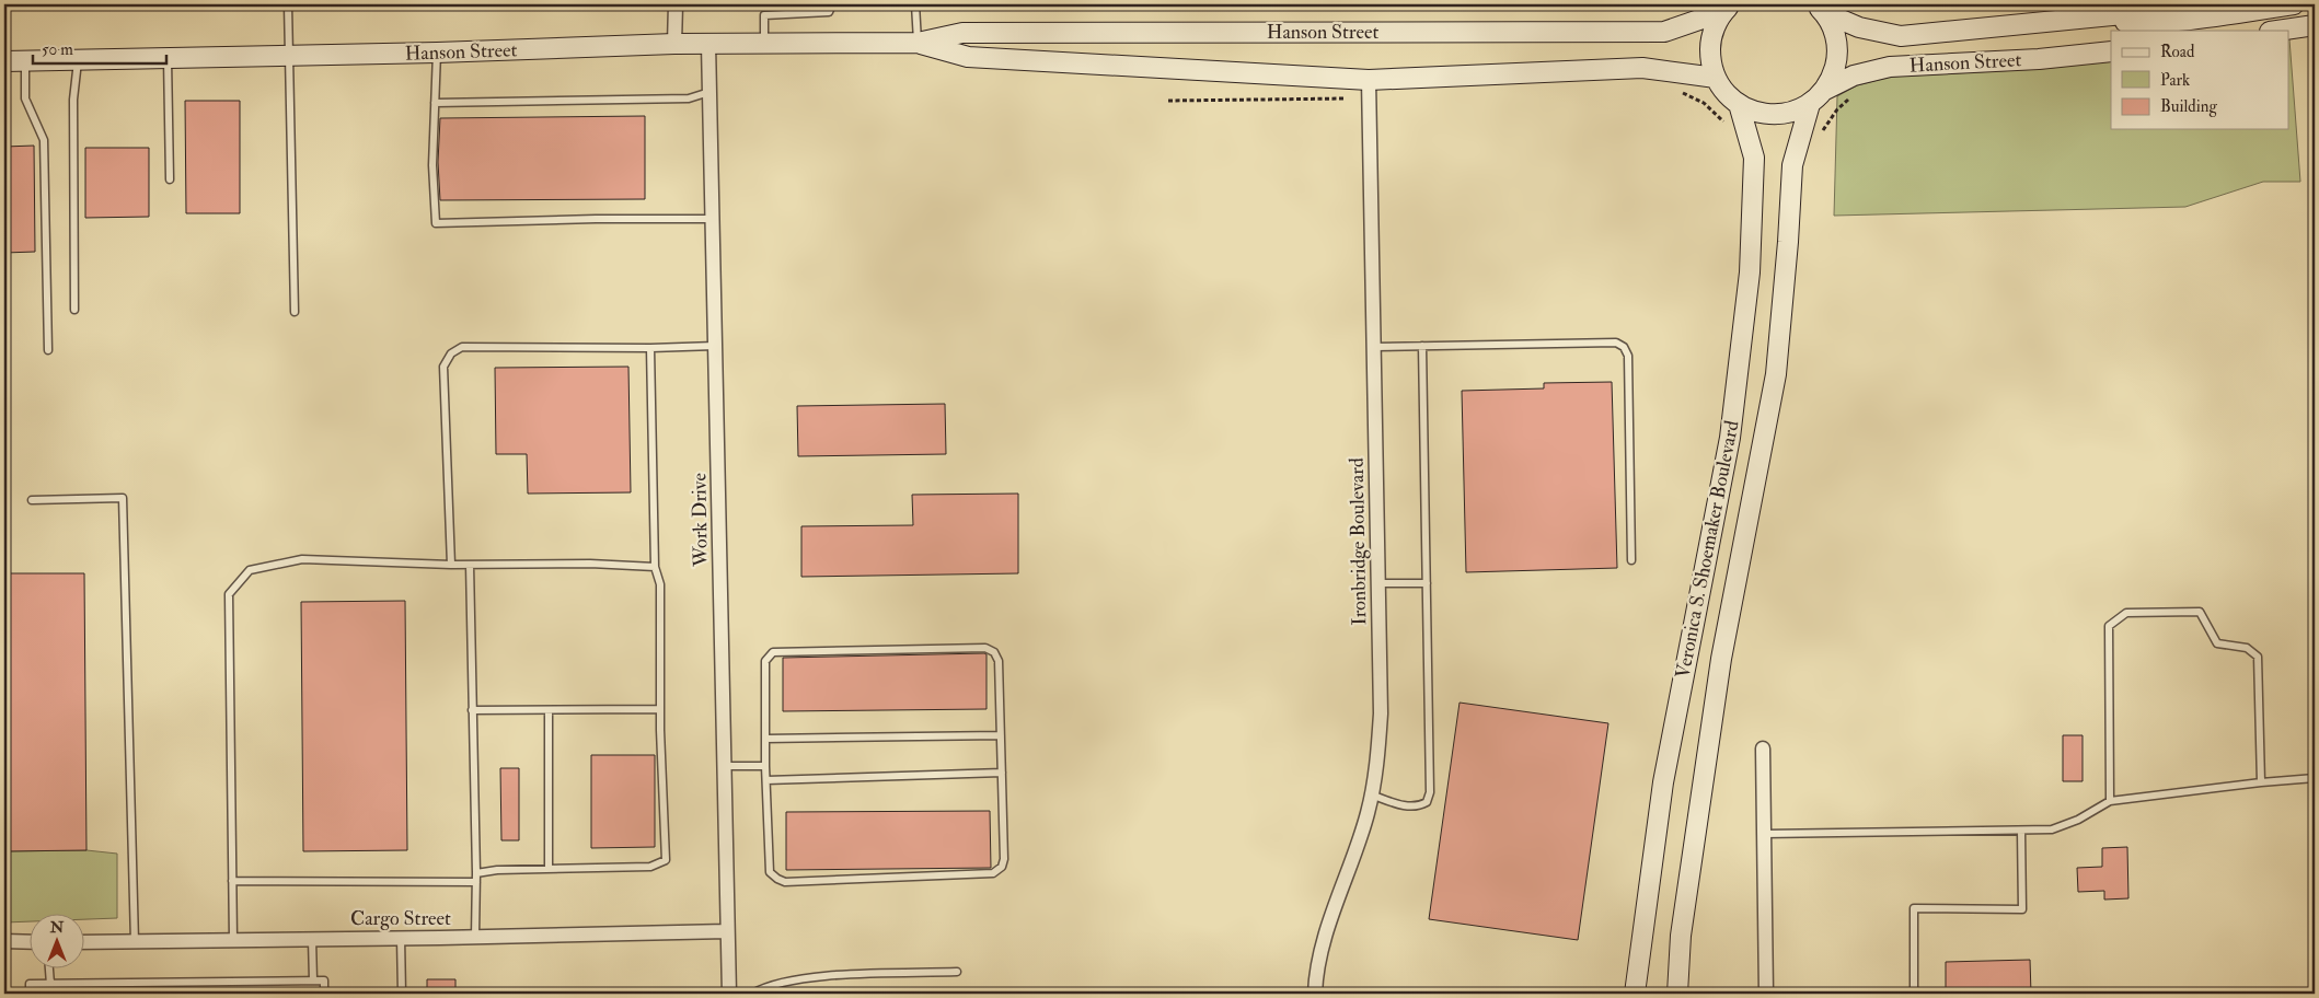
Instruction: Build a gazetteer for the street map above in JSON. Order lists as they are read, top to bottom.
{
  "streets": {
    "street": [
      "Hanson Street",
      "Work Drive",
      "Ironbridge Boulevard",
      "Veronica S. Shoemaker Boulevard",
      "Cargo Street"
    ]
  },
  "crossings": [
    ["Hanson Street", "Work Drive"],
    ["Hanson Street", "Ironbridge Boulevard"],
    ["Hanson Street", "Veronica S. Shoemaker Boulevard"],
    ["Work Drive", "Cargo Street"]
  ],
  "legend": ["Road", "Park", "Building"],
  "scale_bar": "50 m",
  "north": "top"
}
